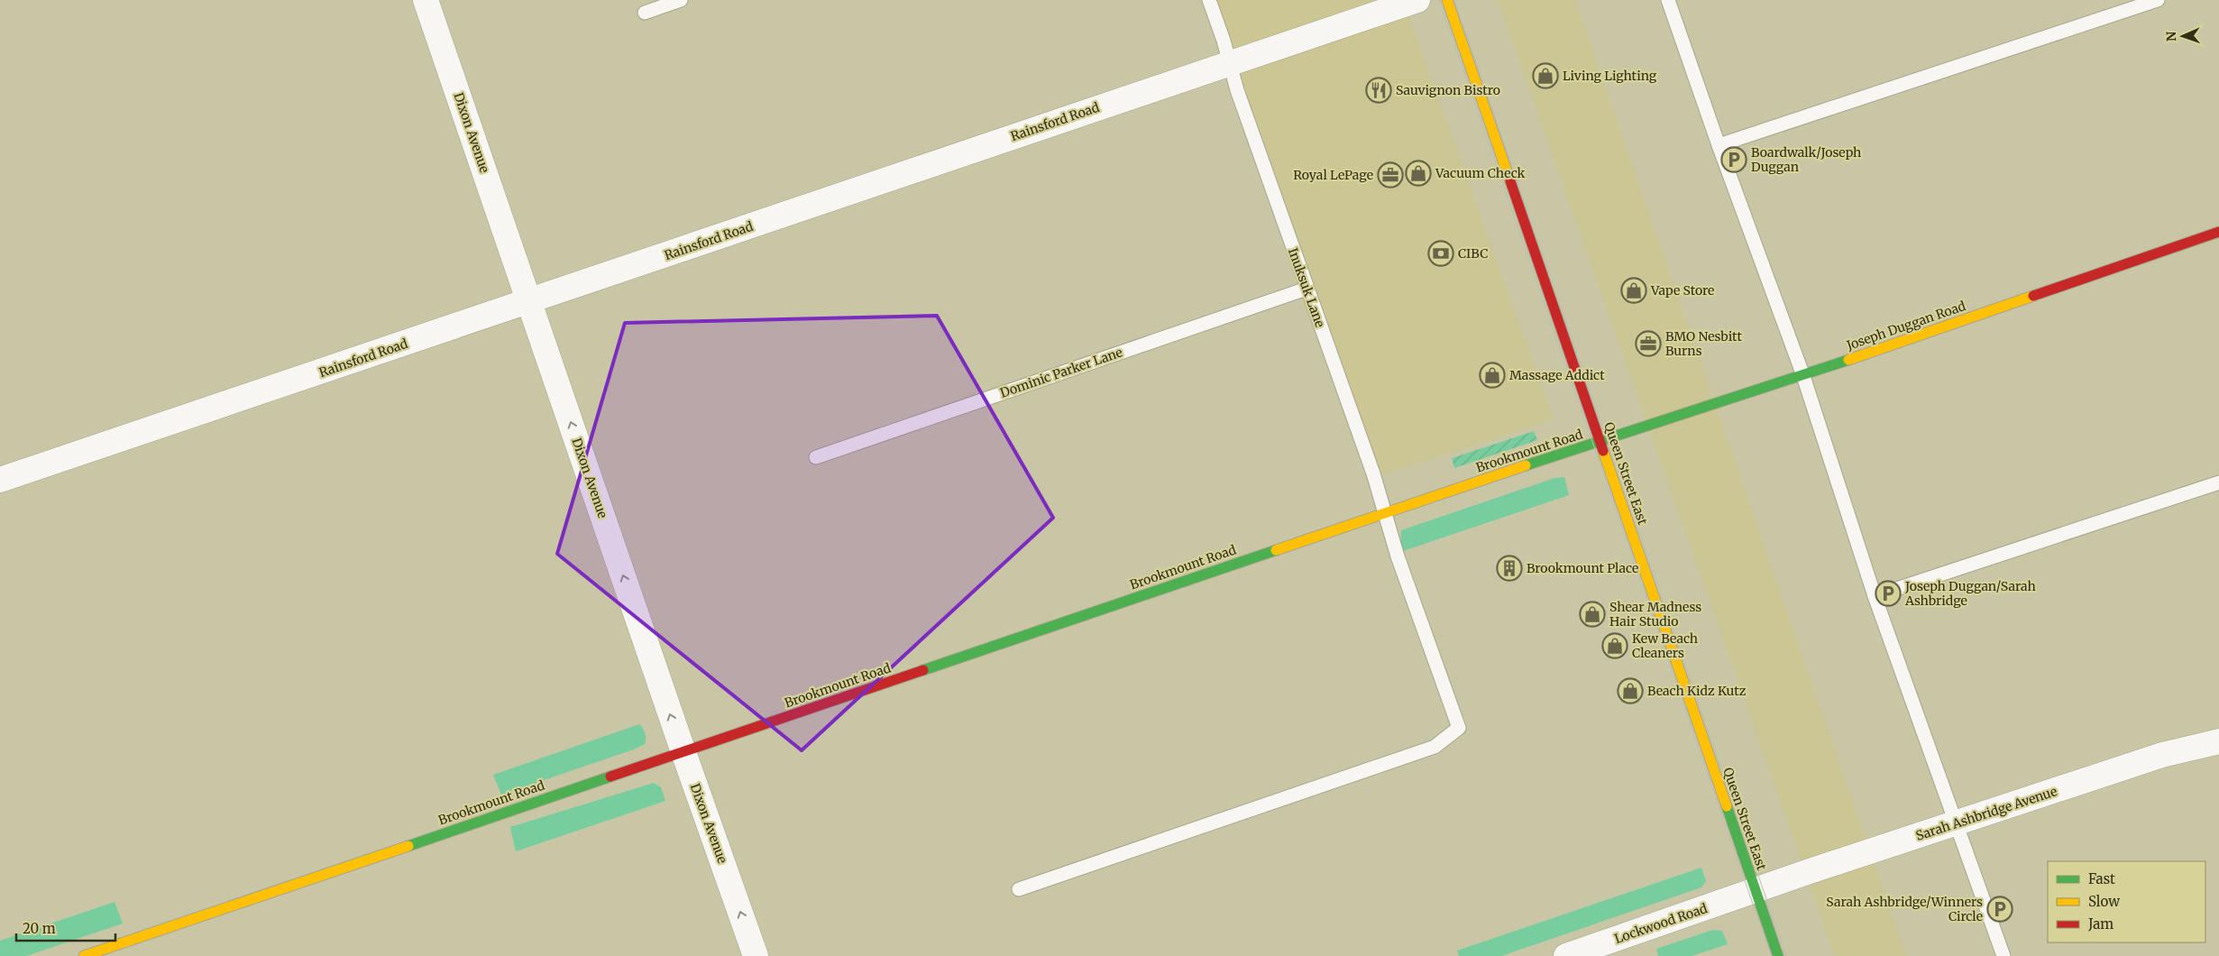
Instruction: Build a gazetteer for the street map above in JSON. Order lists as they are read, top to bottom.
{
  "streets": {
    "street": [
      "Rainsford Road",
      "Dixon Avenue",
      "Joseph Duggan Road",
      "Brookmount Road",
      "Queen Street East",
      "Sarah Ashbridge Avenue",
      "Lockwood Road"
    ],
    "lane": ["Inuksuk Lane", "Dominic Parker Lane"]
  },
  "crossings": [
    ["Rainsford Road", "Dixon Avenue"],
    ["Rainsford Road", "Inuksuk Lane"],
    ["Dixon Avenue", "Brookmount Road"],
    ["Inuksuk Lane", "Dominic Parker Lane"],
    ["Inuksuk Lane", "Brookmount Road"],
    ["Joseph Duggan Road", "Brookmount Road"],
    ["Joseph Duggan Road", "Queen Street East"],
    ["Brookmount Road", "Queen Street East"],
    ["Queen Street East", "Sarah Ashbridge Avenue"],
    ["Queen Street East", "Lockwood Road"],
    ["Sarah Ashbridge Avenue", "Lockwood Road"]
  ],
  "one_way": ["Dixon Avenue"],
  "places": {
    "shop": [
      "Living Lighting",
      "Vacuum Check",
      "Vape Store",
      "Massage Addict",
      "Shear Madness Hair Studio",
      "Kew Beach Cleaners",
      "Beach Kidz Kutz"
    ],
    "restaurant": ["Sauvignon Bistro"],
    "parking": ["Boardwalk/Joseph Duggan", "Joseph Duggan/Sarah Ashbridge", "Sarah Ashbridge/Winners Circle"],
    "office": ["Royal LePage", "BMO Nesbitt Burns"],
    "bank": ["CIBC"],
    "building": ["Brookmount Place"]
  },
  "legend": ["Fast", "Slow", "Jam"],
  "scale_bar": "20 m",
  "north": "left"
}
